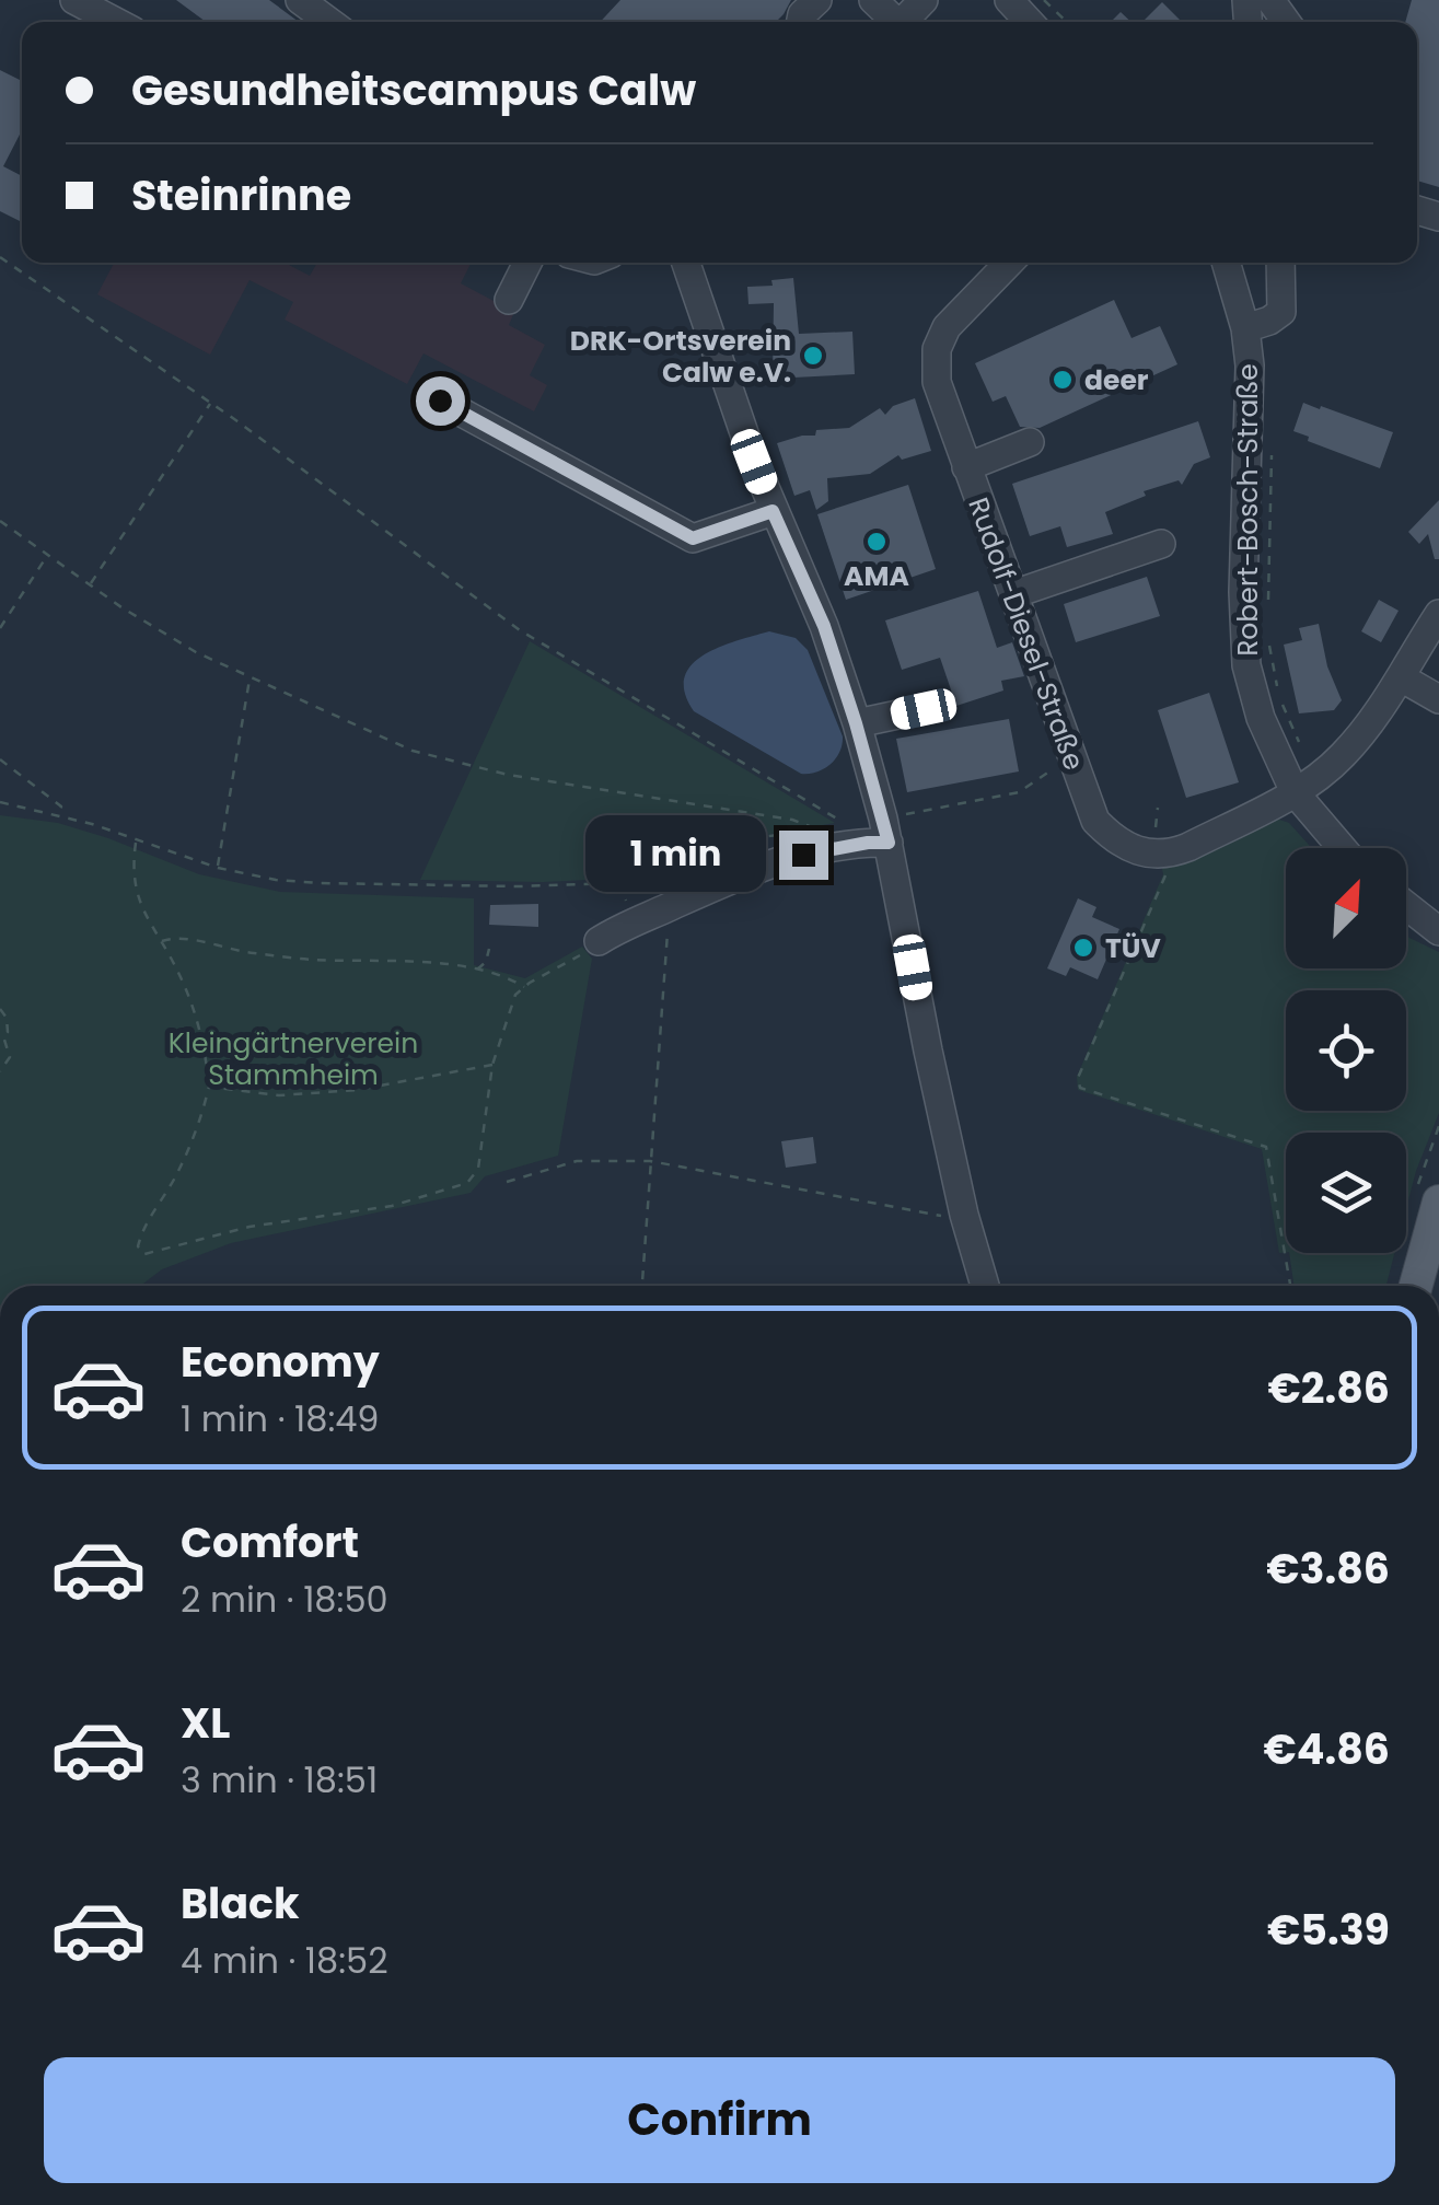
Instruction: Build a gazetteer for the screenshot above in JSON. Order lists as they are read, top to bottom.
{
  "streets": {
    "street": ["Robert-Bosch-Straße", "Rudolf-Diesel-Straße"]
  },
  "parks": ["Kleingärtnerverein Stammheim"],
  "places": [
    "DRK-Ortsverein Calw e.V.",
    "deer",
    "AMA",
    "TÜV"
  ],
  "north": "top right",
  "page": {
    "banner": ["Gesundheitscampus Calw", "Steinrinne"],
    "bubble": "1 min",
    "list": [
      {
        "name": "Economy",
        "note": "1 min · 18:49",
        "value": "€2.86"
      },
      {
        "name": "Comfort",
        "note": "2 min · 18:50",
        "value": "€3.86"
      },
      {
        "name": "XL",
        "note": "3 min · 18:51",
        "value": "€4.86"
      },
      {
        "name": "Black",
        "note": "4 min · 18:52",
        "value": "€5.39"
      }
    ],
    "buttons": "Confirm"
  }
}
